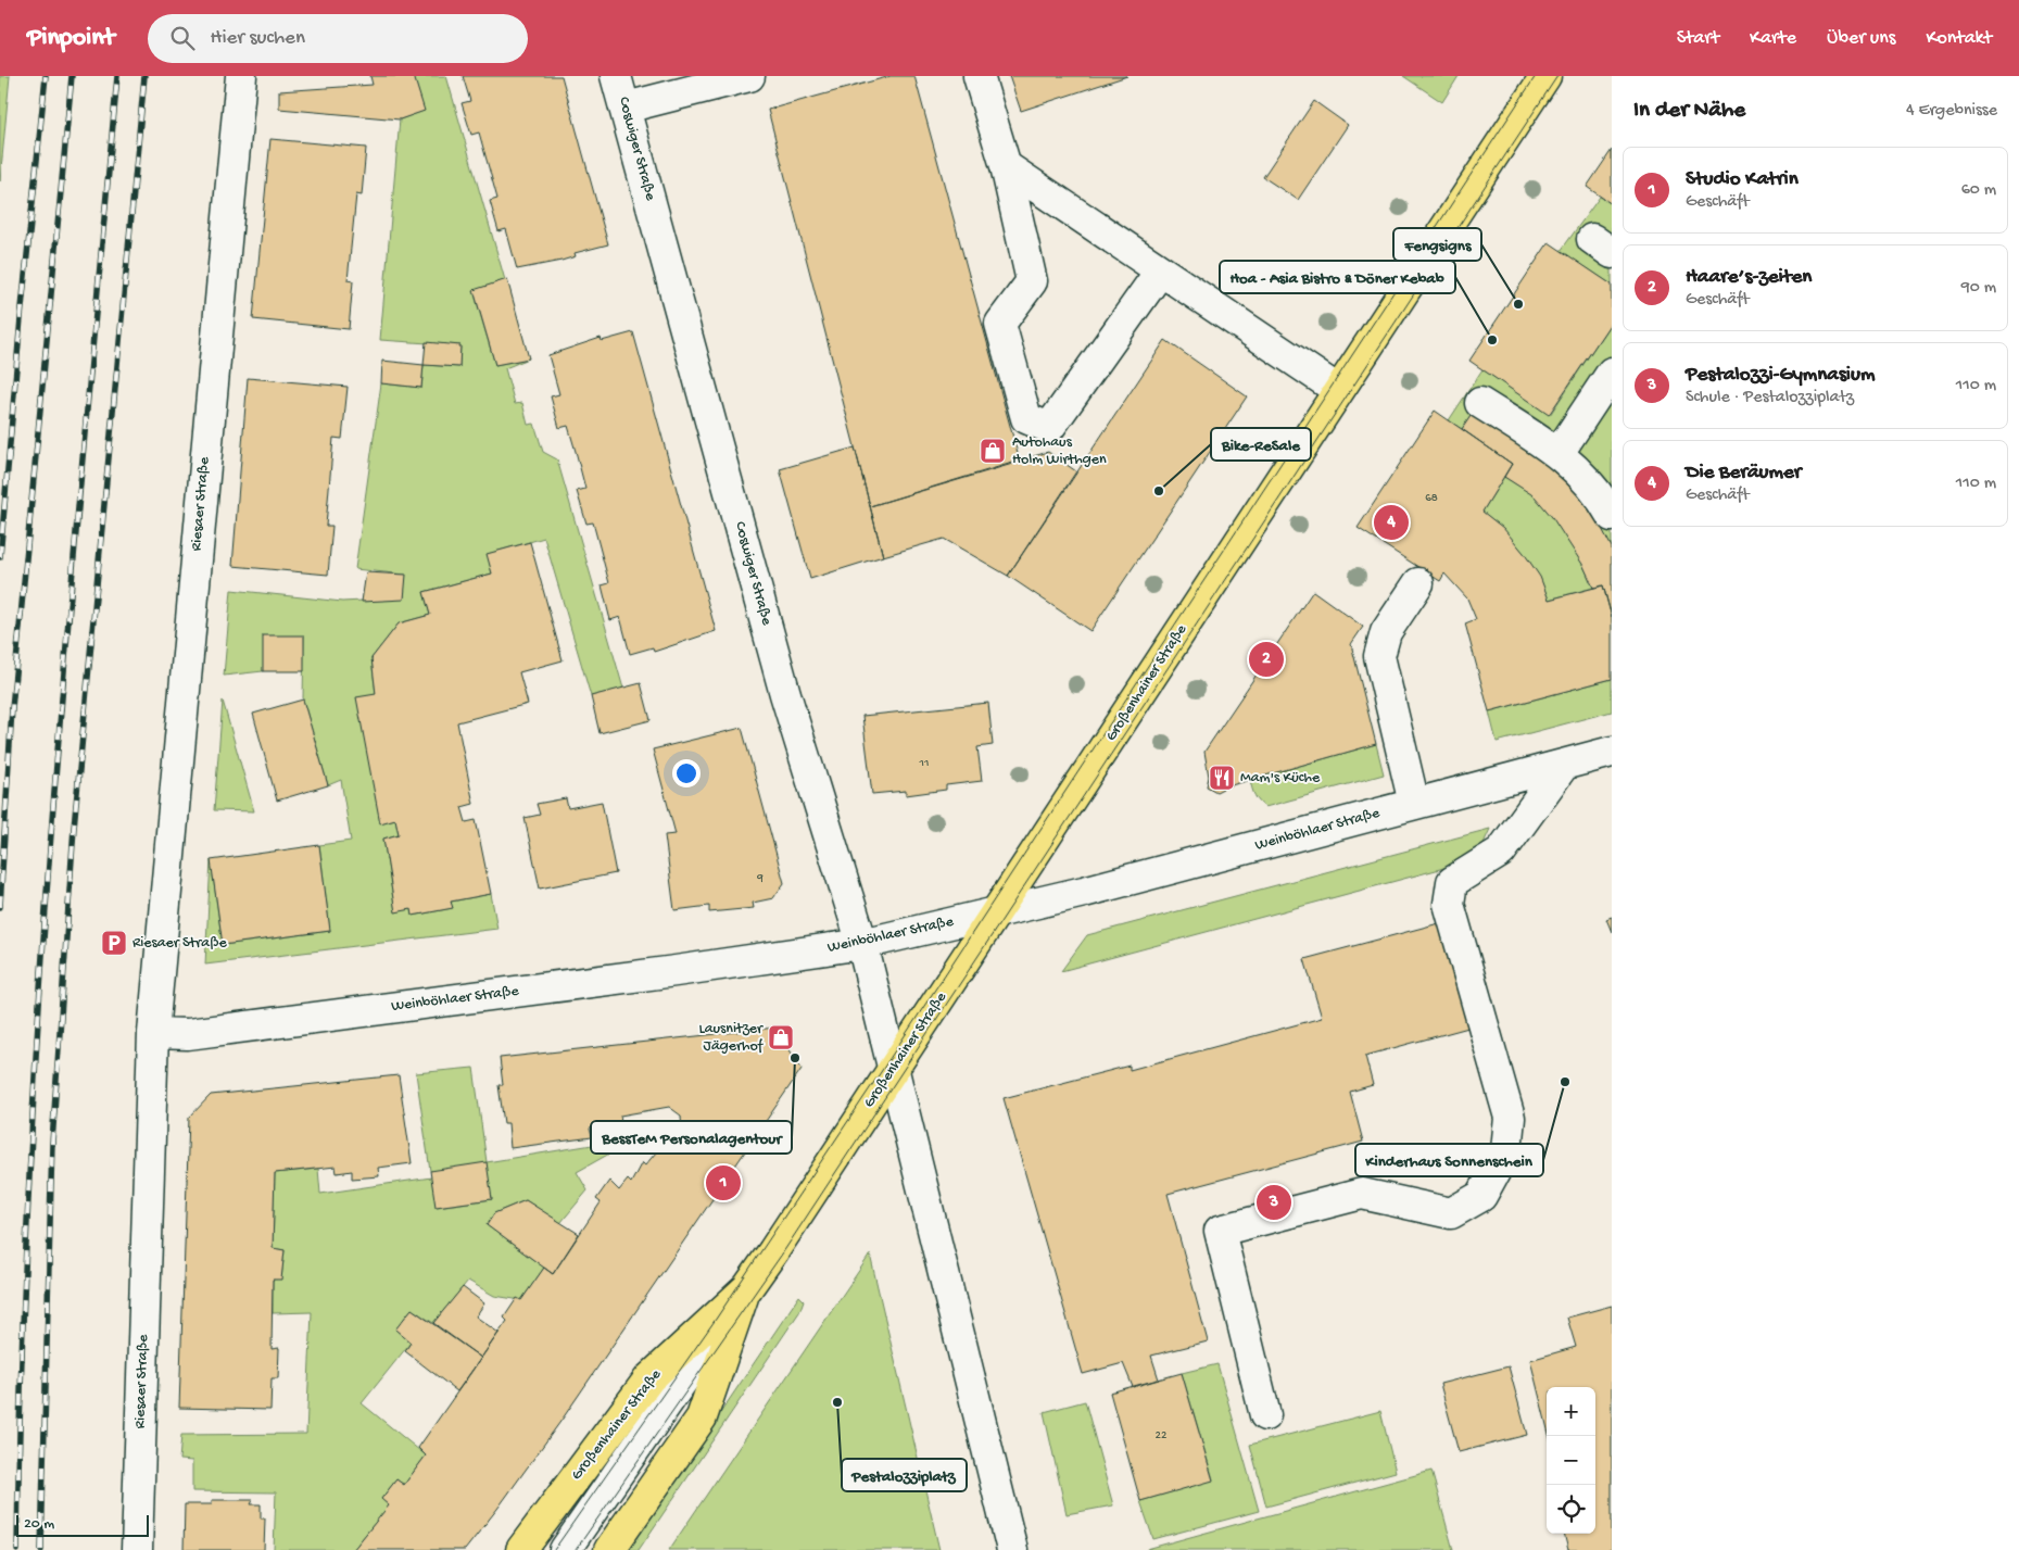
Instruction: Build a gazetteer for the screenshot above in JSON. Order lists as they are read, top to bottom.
{
  "streets": {
    "main road": ["Großenhainer Straße"],
    "street": ["Coswiger Straße", "Riesaer Straße", "Weinböhlaer Straße"]
  },
  "crossings": [
    ["Coswiger Straße", "Großenhainer Straße"],
    ["Coswiger Straße", "Weinböhlaer Straße"],
    ["Riesaer Straße", "Weinböhlaer Straße"],
    ["Großenhainer Straße", "Weinböhlaer Straße"]
  ],
  "places": {
    "other": [
      "Fengsigns",
      "Hoa - Asia Bistro & Döner Kebab",
      "Bike-ReSale",
      "BessTeM Personalagentour",
      "Kinderhaus Sonnenschein",
      "Pestalozziplatz"
    ],
    "shop": ["Autohaus Holm Wirthgen", "Lausnitzer Jägerhof"],
    "restaurant": ["Mam's Küche"],
    "parking": ["Riesaer Straße"]
  },
  "house_numbers": [
    "68",
    "11",
    "9",
    "22"
  ],
  "scale_bar": "20 m",
  "page": {
    "header": "Pinpoint",
    "search": "Hier suchen",
    "nav": [
      "Start",
      "Karte",
      "Über uns",
      "Kontakt"
    ],
    "heading": ["In der Nähe", "4 Ergebnisse"],
    "list": [
      {
        "mark": "1",
        "name": "Studio Katrin",
        "note": "Geschäft",
        "value": "60 m"
      },
      {
        "mark": "2",
        "name": "Haare’s-zeiten",
        "note": "Geschäft",
        "value": "90 m"
      },
      {
        "mark": "3",
        "name": "Pestalozzi-Gymnasium",
        "note": "Schule · Pestalozziplatz",
        "value": "110 m"
      },
      {
        "mark": "4",
        "name": "Die Beräumer",
        "note": "Geschäft",
        "value": "110 m"
      }
    ],
    "pins": [
      "4",
      "2",
      "1",
      "3"
    ],
    "map_buttons": ["+", "−"],
    "scale": "20 m"
  }
}
